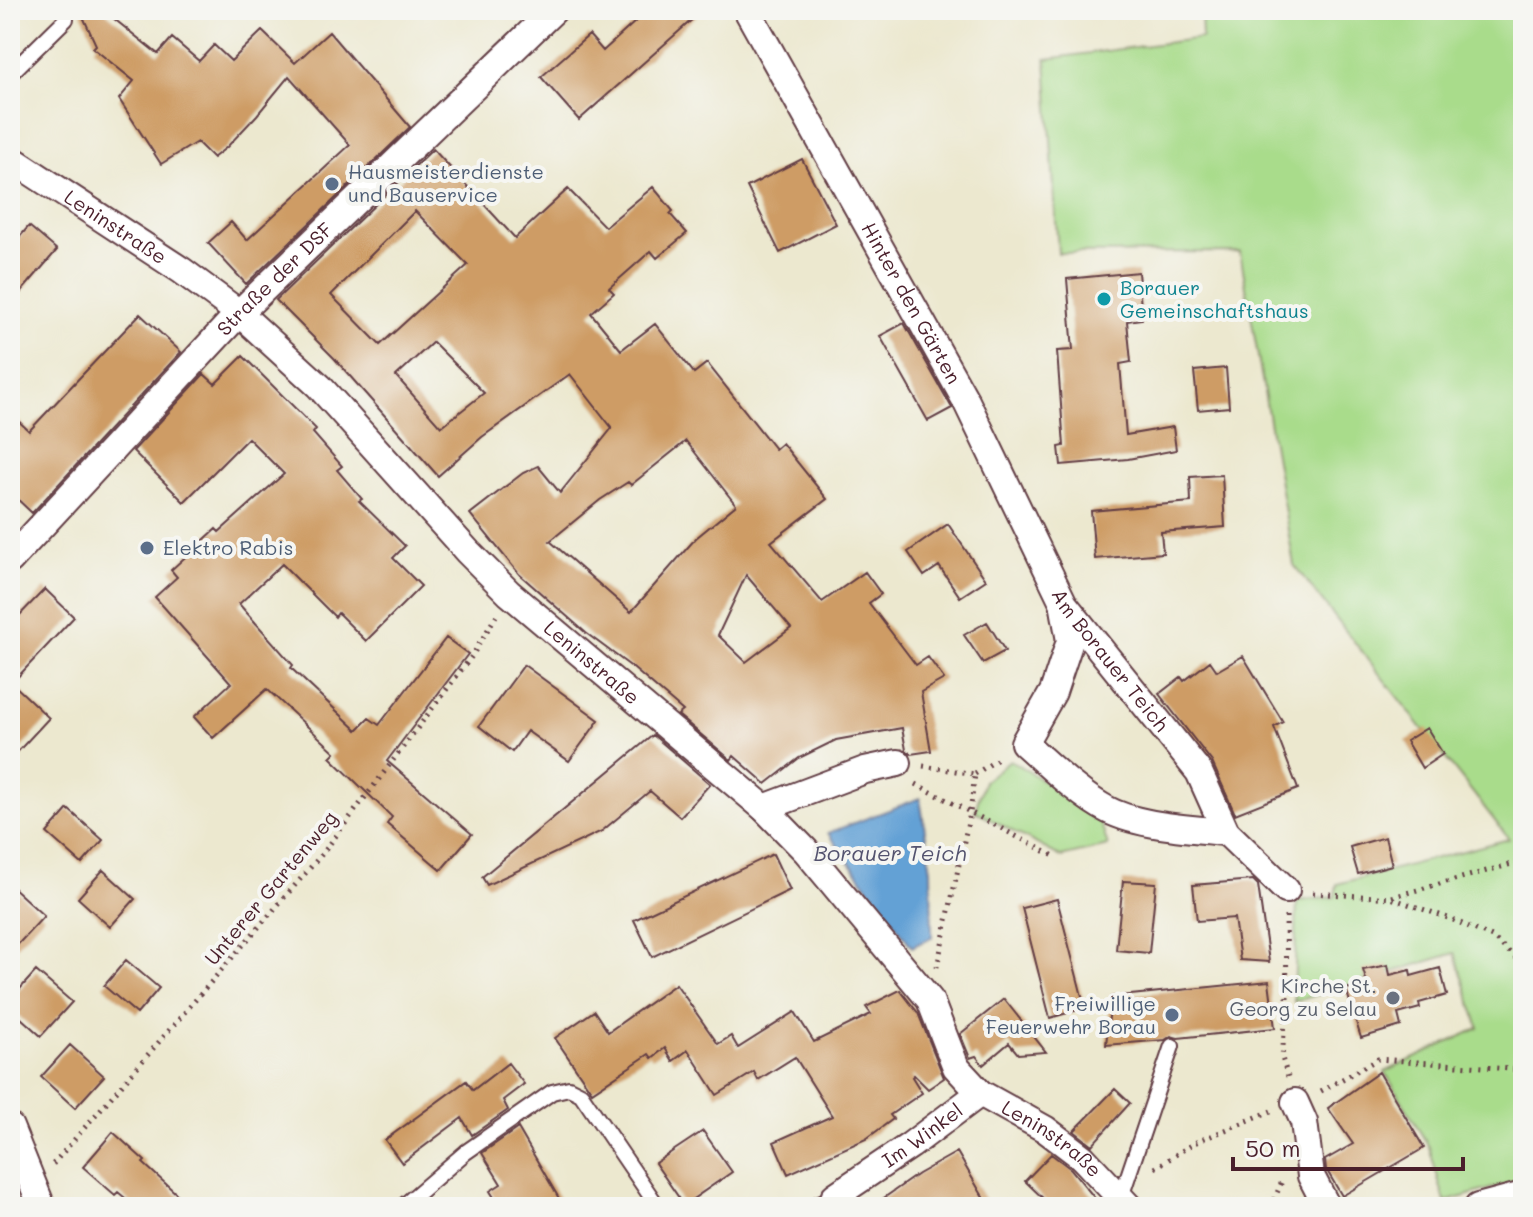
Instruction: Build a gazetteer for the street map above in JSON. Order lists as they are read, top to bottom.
{
  "streets": {
    "street": [
      "Leninstraße",
      "Straße der DSF",
      "Hinter den Gärten",
      "Am Borauer Teich",
      "Im Winkel"
    ],
    "path": ["Unterer Gartenweg"]
  },
  "crossings": [
    ["Leninstraße", "Straße der DSF"],
    ["Leninstraße", "Unterer Gartenweg"],
    ["Leninstraße", "Im Winkel"],
    ["Hinter den Gärten", "Am Borauer Teich"]
  ],
  "water": ["Borauer Teich"],
  "places": [
    "Hausmeisterdienste und Bauservice",
    "Borauer Gemeinschaftshaus",
    "Elektro Rabis",
    "Kirche St. Georg zu Selau",
    "Freiwillige Feuerwehr Borau"
  ],
  "scale_bar": "50 m"
}
